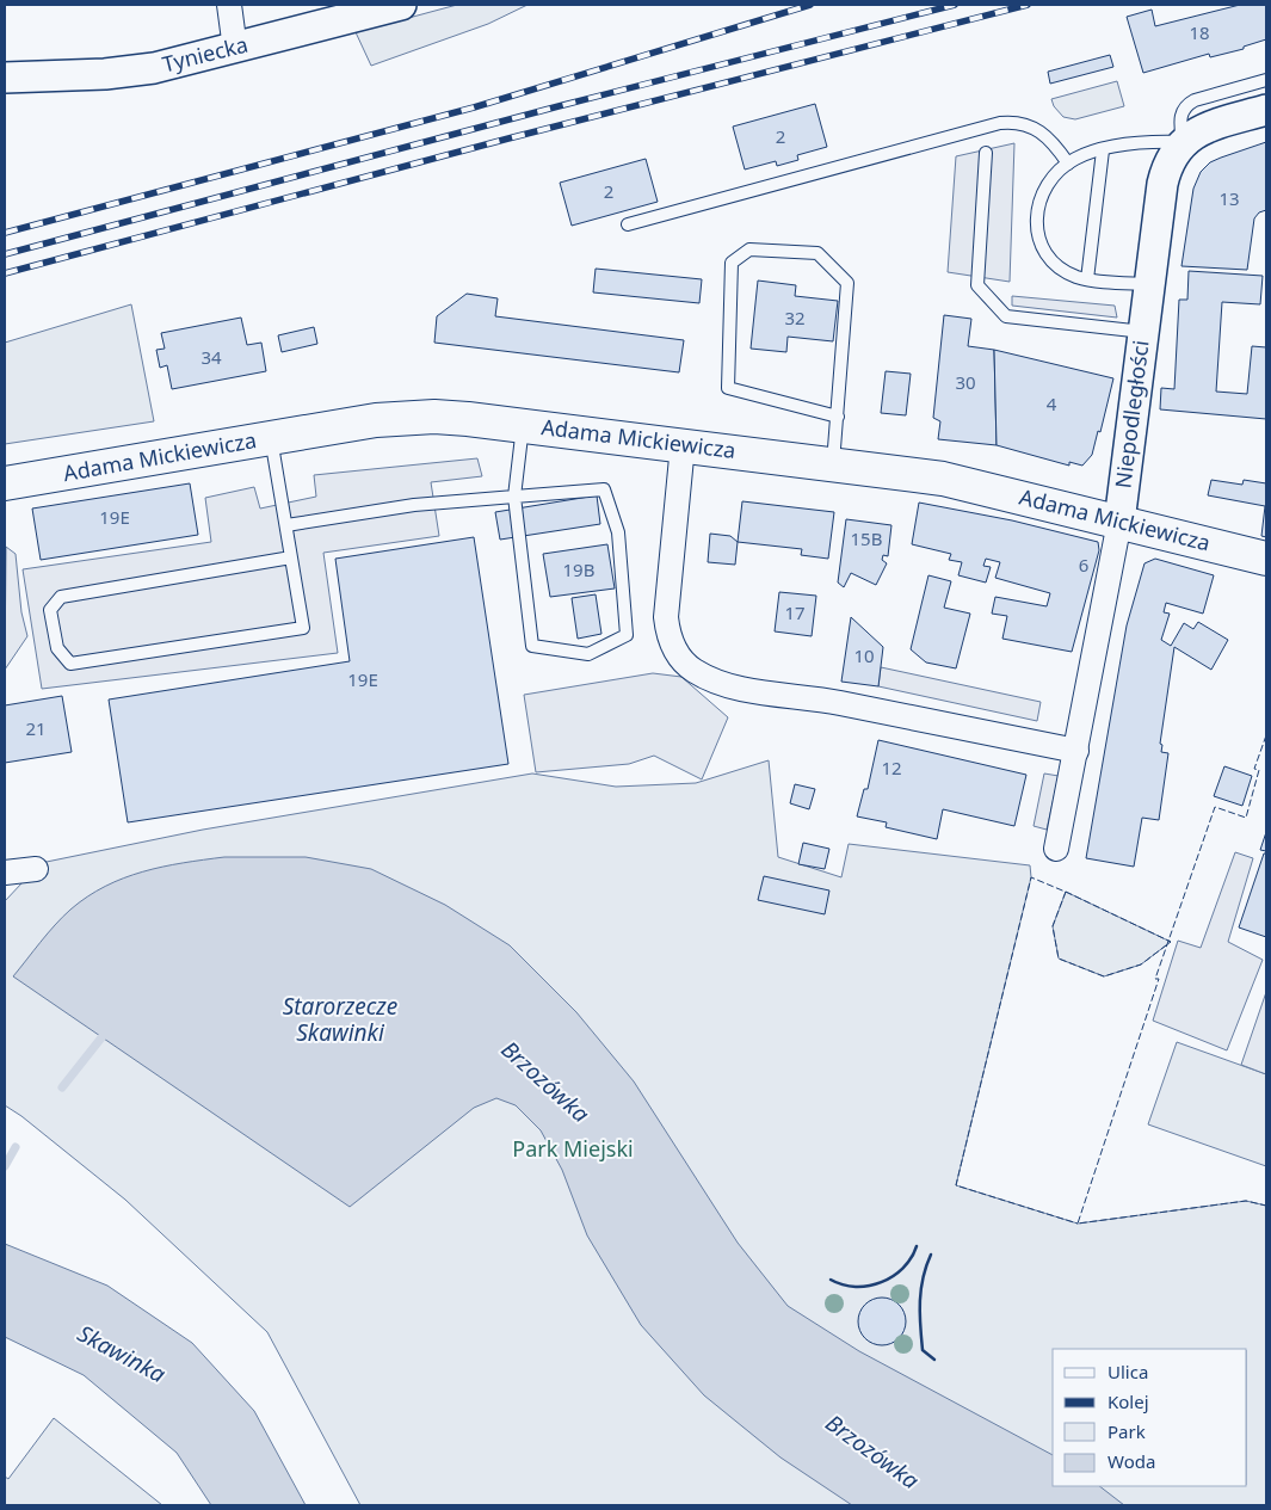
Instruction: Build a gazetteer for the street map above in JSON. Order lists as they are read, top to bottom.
{
  "streets": {
    "main road": ["Adama Mickiewicza"],
    "street": ["Tyniecka", "Niepodległości"]
  },
  "crossings": [
    ["Niepodległości", "Adama Mickiewicza"]
  ],
  "water": ["Starorzecze Skawinki", "Brzozówka", "Skawinka"],
  "parks": ["Park Miejski"],
  "house_numbers": [
    "18",
    "2",
    "2",
    "13",
    "32",
    "34",
    "30",
    "4",
    "19E",
    "15B",
    "6",
    "19B",
    "17",
    "10",
    "19E",
    "21",
    "12"
  ],
  "legend": [
    "Ulica",
    "Kolej",
    "Park",
    "Woda"
  ]
}
